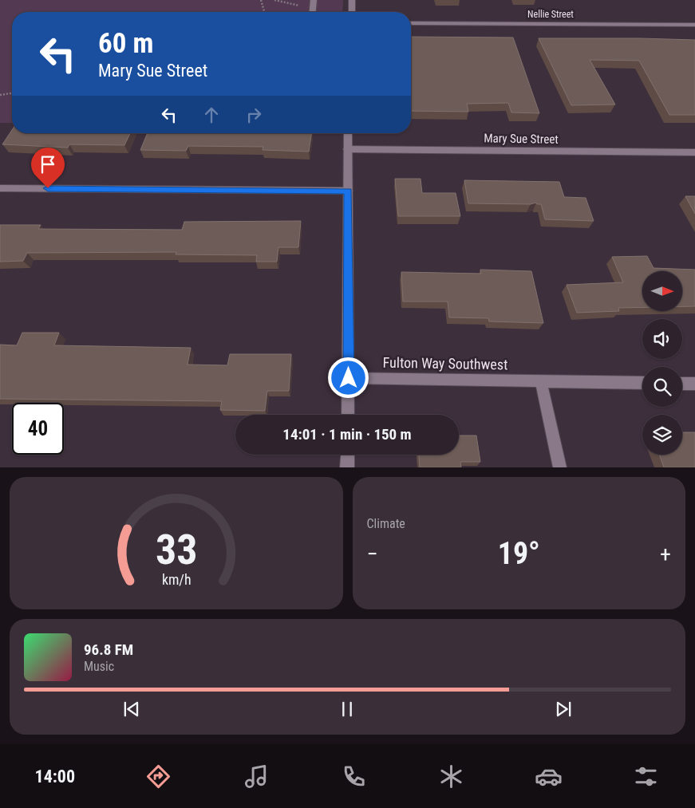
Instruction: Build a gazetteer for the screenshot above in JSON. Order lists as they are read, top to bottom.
{
  "streets": {
    "street": ["Nellie Street", "Mary Sue Street", "Fulton Way Southwest"]
  },
  "north": "right",
  "page": {
    "turn": ["60 m", "Mary Sue Street"],
    "limit": "40",
    "trip": "14:01 · 1 min · 150 m",
    "tile": "Climate",
    "heat": ["−", "19°", "+"],
    "song": ["96.8 FM", "Music"],
    "tabs": "14:00",
    "gauge": ["33", "km/h"]
  }
}
